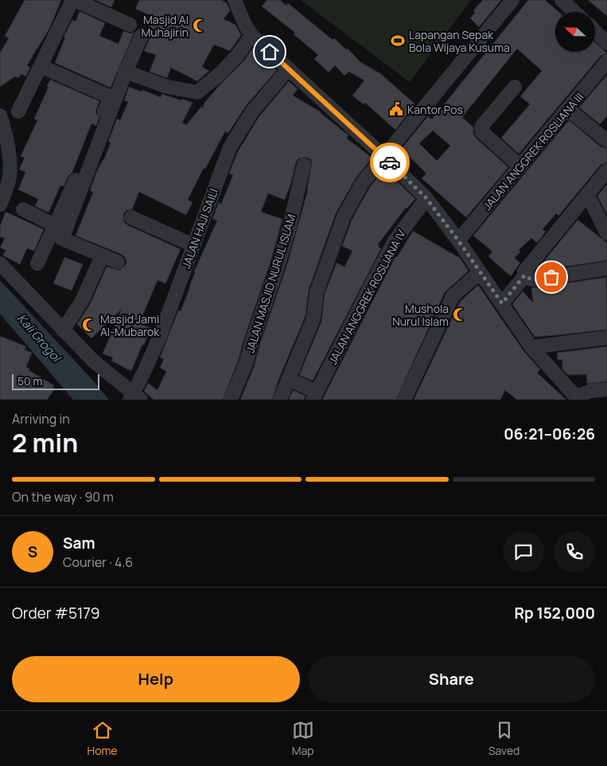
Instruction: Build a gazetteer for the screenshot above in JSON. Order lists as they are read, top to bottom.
{
  "streets": {
    "street": [
      "JALAN ANGGREK ROSLIANA III",
      "JALAN HAJI SAILI",
      "JALAN MASJID NURUL ISLAM",
      "JALAN ANGGREK ROSLIANA IV"
    ]
  },
  "water": ["Kali Grogol"],
  "places": {
    "mosque": ["Masjid Al Muhajirin", "Mushola Nurul Islam", "Masjid Jami Al-Mubarok"],
    "sports": ["Lapangan Sepak Bola Wijaya Kusuma"],
    "public building": ["Kantor Pos"]
  },
  "scale_bar": "50 m",
  "north": "left",
  "page": {
    "scale": "50 m",
    "heading": ["2 min", "Arriving in", "06:21–06:26"],
    "panel": [
      "Sam",
      "Courier · 4.6",
      "Order #5179",
      "Rp 152,000"
    ],
    "bar": "On the way · 90 m",
    "round": "S",
    "buttons": ["Help", "Share"],
    "tabs": ["Home", "Map", "Saved"]
  }
}
